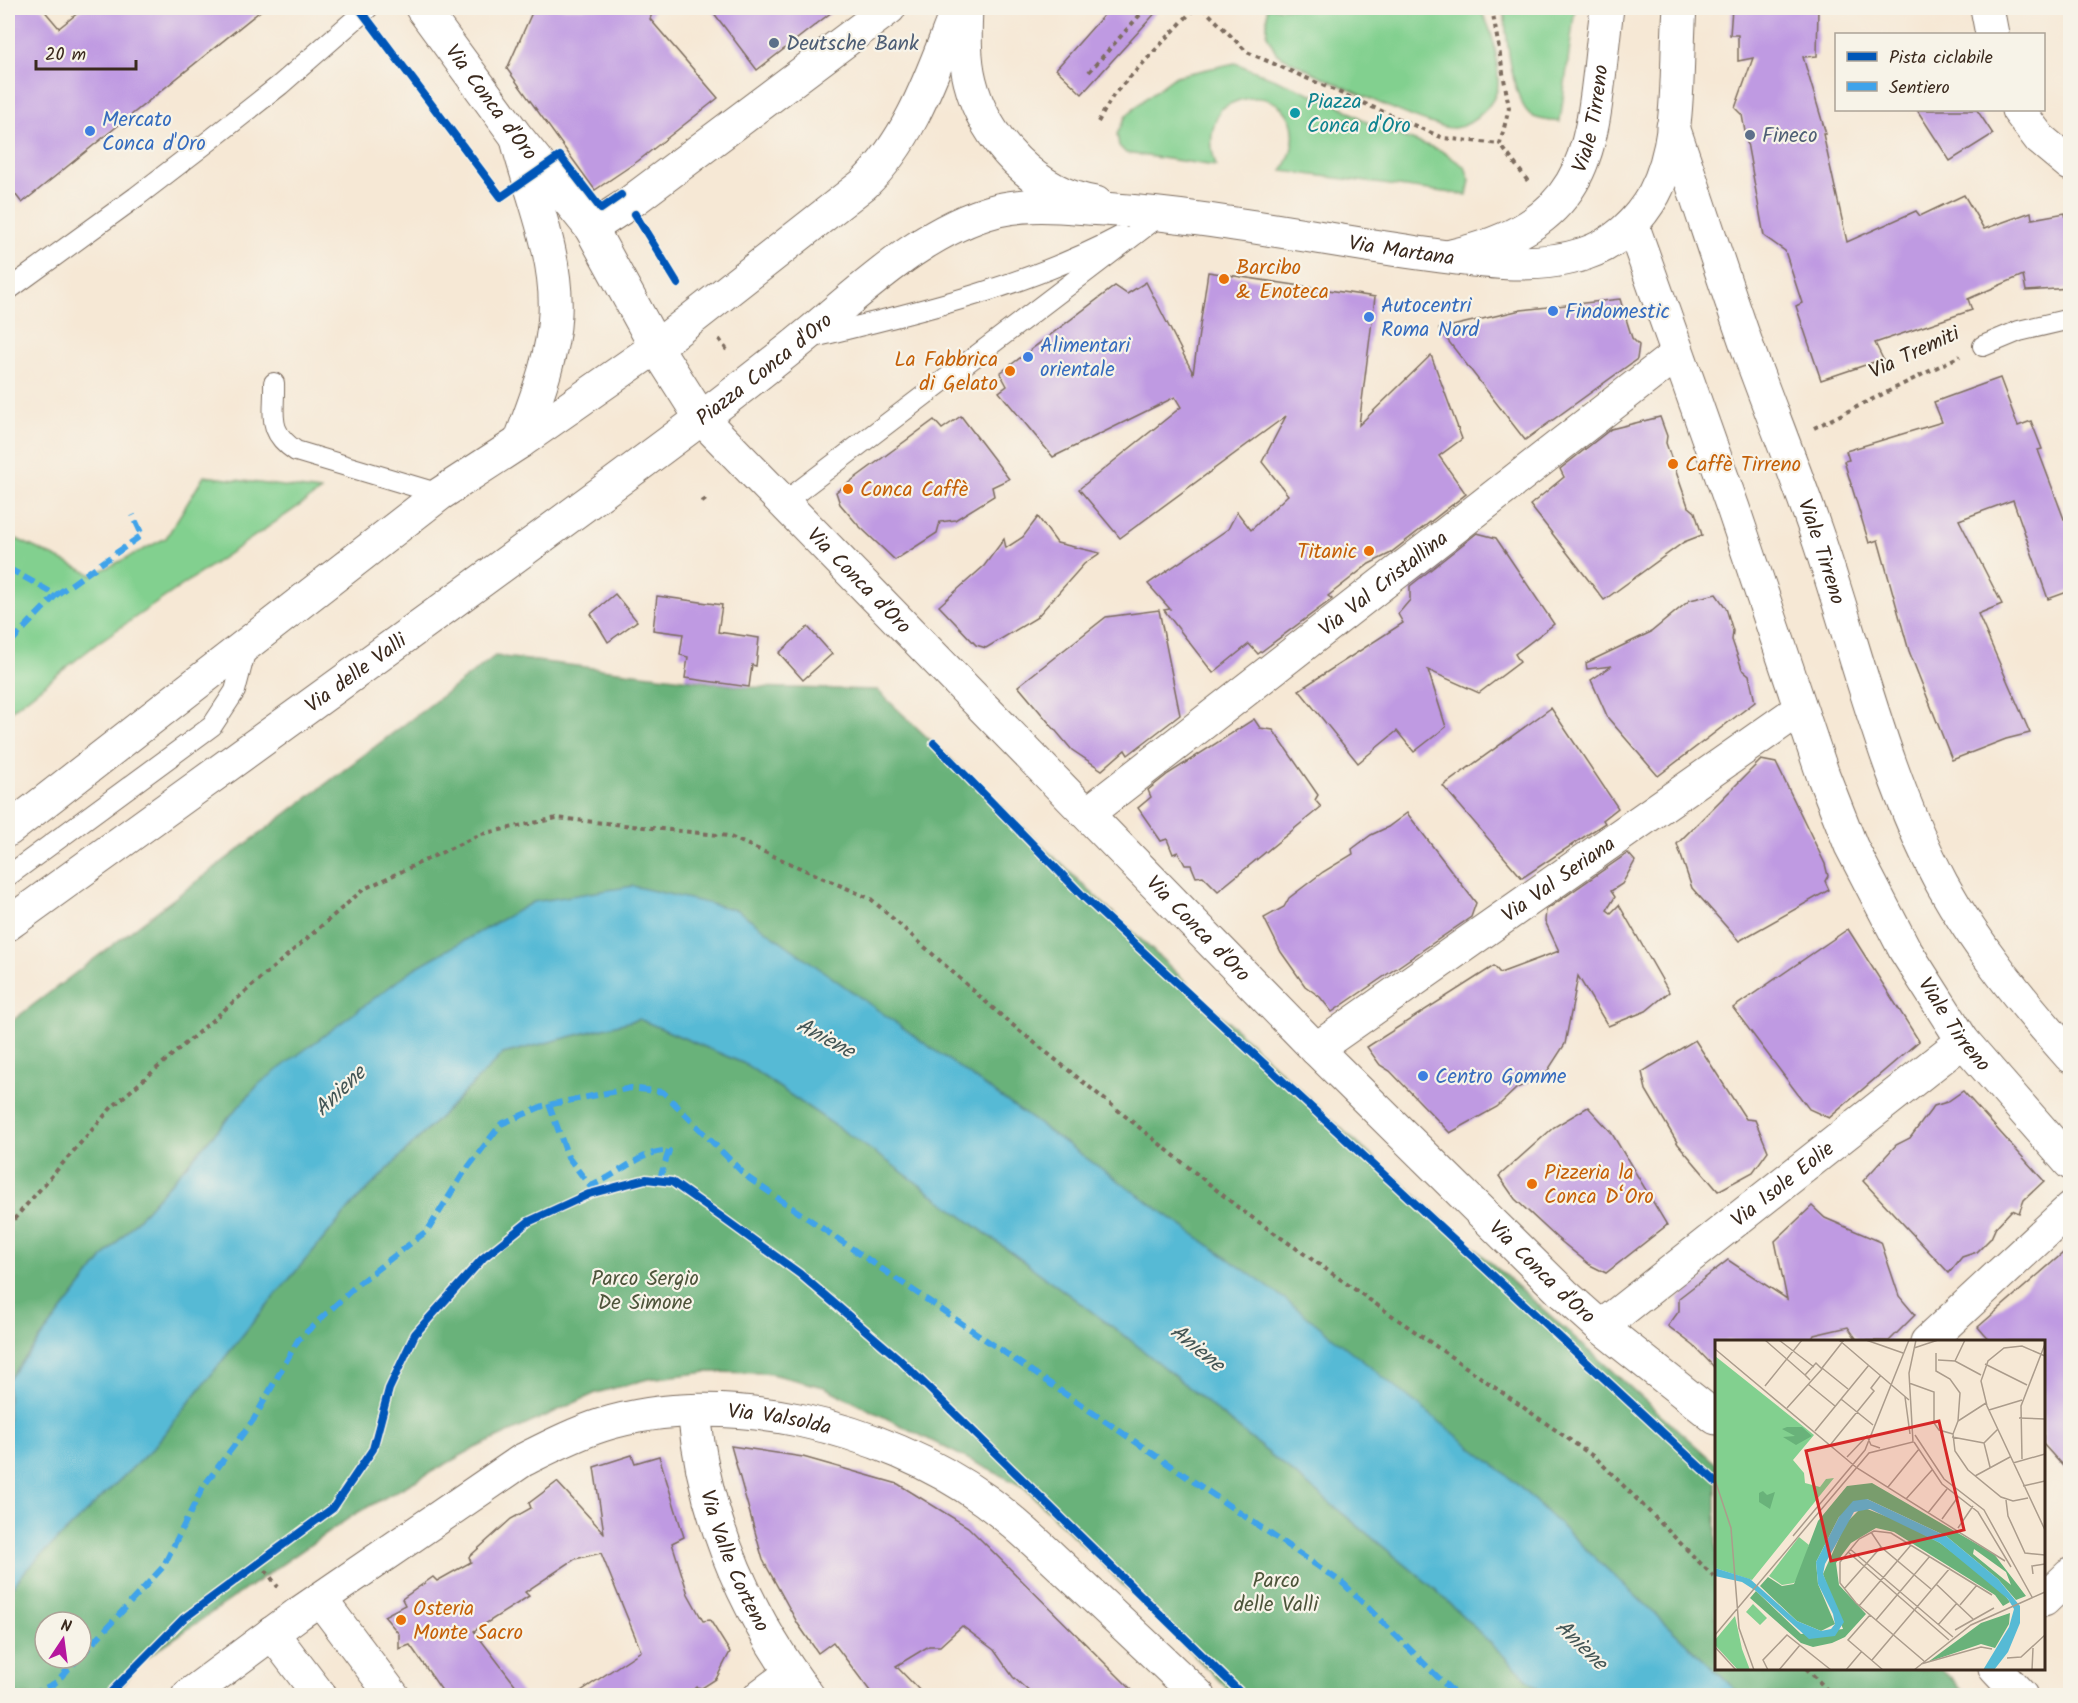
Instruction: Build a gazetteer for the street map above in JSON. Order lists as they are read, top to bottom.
{
  "streets": {
    "street": [
      "Via Conca d'Oro",
      "Viale Tirreno",
      "Via Martana",
      "Piazza Conca d'Oro",
      "Via Val Cristallina",
      "Via delle Valli",
      "Via Val Seriana",
      "Via Isole Eolie",
      "Via Valsolda",
      "Via Valle Corteno"
    ],
    "lane": ["Via Tremiti"]
  },
  "crossings": [
    ["Via Conca d'Oro", "Piazza Conca d'Oro"],
    ["Via Conca d'Oro", "Via Val Cristallina"],
    ["Via Conca d'Oro", "Via delle Valli"],
    ["Via Conca d'Oro", "Via Val Seriana"],
    ["Via Conca d'Oro", "Via Isole Eolie"],
    ["Viale Tirreno", "Via Martana"],
    ["Viale Tirreno", "Via Tremiti"],
    ["Viale Tirreno", "Via Val Cristallina"],
    ["Viale Tirreno", "Via Val Seriana"],
    ["Viale Tirreno", "Via Isole Eolie"],
    ["Via Martana", "Piazza Conca d'Oro"],
    ["Piazza Conca d'Oro", "Via delle Valli"],
    ["Via Valsolda", "Via Valle Corteno"]
  ],
  "water": ["Aniene"],
  "parks": ["Parco Sergio De Simone", "Parco delle Valli"],
  "places": [
    "Deutsche Bank",
    "Piazza Conca d'Oro",
    "Mercato Conca d'Oro",
    "Fineco",
    "Barcibo & Enoteca",
    "Findomestic",
    "Autocentri Roma Nord",
    "Alimentari orientale",
    "La Fabbrica di Gelato",
    "Caffè Tirreno",
    "Conca Caffè",
    "Titanic",
    "Centro Gomme",
    "Pizzeria la Conca D‘Oro",
    "Osteria Monte Sacro"
  ],
  "legend": ["Pista ciclabile", "Sentiero"],
  "scale_bar": "20 m",
  "north": "top"
}
